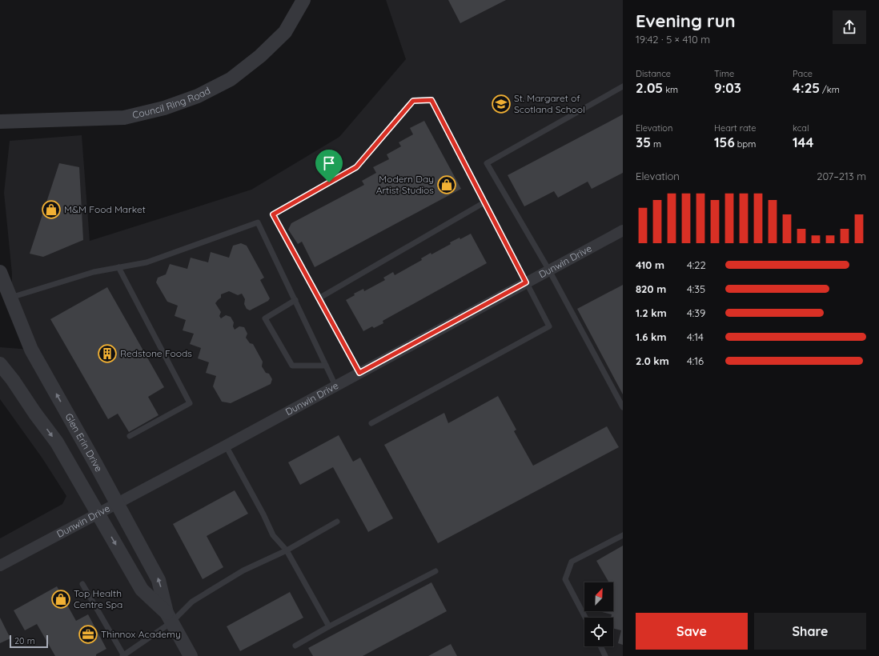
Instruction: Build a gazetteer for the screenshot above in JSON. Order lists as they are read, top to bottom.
{
  "streets": {
    "street": ["Council Ring Road", "Dunwin Drive", "Glen Erin Drive"]
  },
  "crossings": [
    ["Dunwin Drive", "Glen Erin Drive"]
  ],
  "places": {
    "school or university": ["St. Margaret of Scotland School"],
    "shop": ["Modern Day Artist Studios", "M&M Food Market", "Top Health Centre Spa"],
    "building": ["Redstone Foods"],
    "office": ["Thinnox Academy"]
  },
  "scale_bar": "20 m",
  "north": "top right",
  "page": {
    "heading": ["Evening run", "19:42 · 5 × 410 m"],
    "stats": [
      ["Distance", "2.05 km"],
      ["Time", "9:03"],
      ["Pace", "4:25 /km"],
      ["Elevation", "35 m"],
      ["Heart rate", "156 bpm"],
      ["kcal", "144"]
    ],
    "chart": ["Elevation", "207–213 m"],
    "list": [
      {
        "name": "410 m",
        "note": "4:22"
      },
      {
        "name": "820 m",
        "note": "4:35"
      },
      {
        "name": "1.2 km",
        "note": "4:39"
      },
      {
        "name": "1.6 km",
        "note": "4:14"
      },
      {
        "name": "2.0 km",
        "note": "4:16"
      }
    ],
    "buttons": ["Save", "Share"],
    "scale": "20 m"
  }
}
